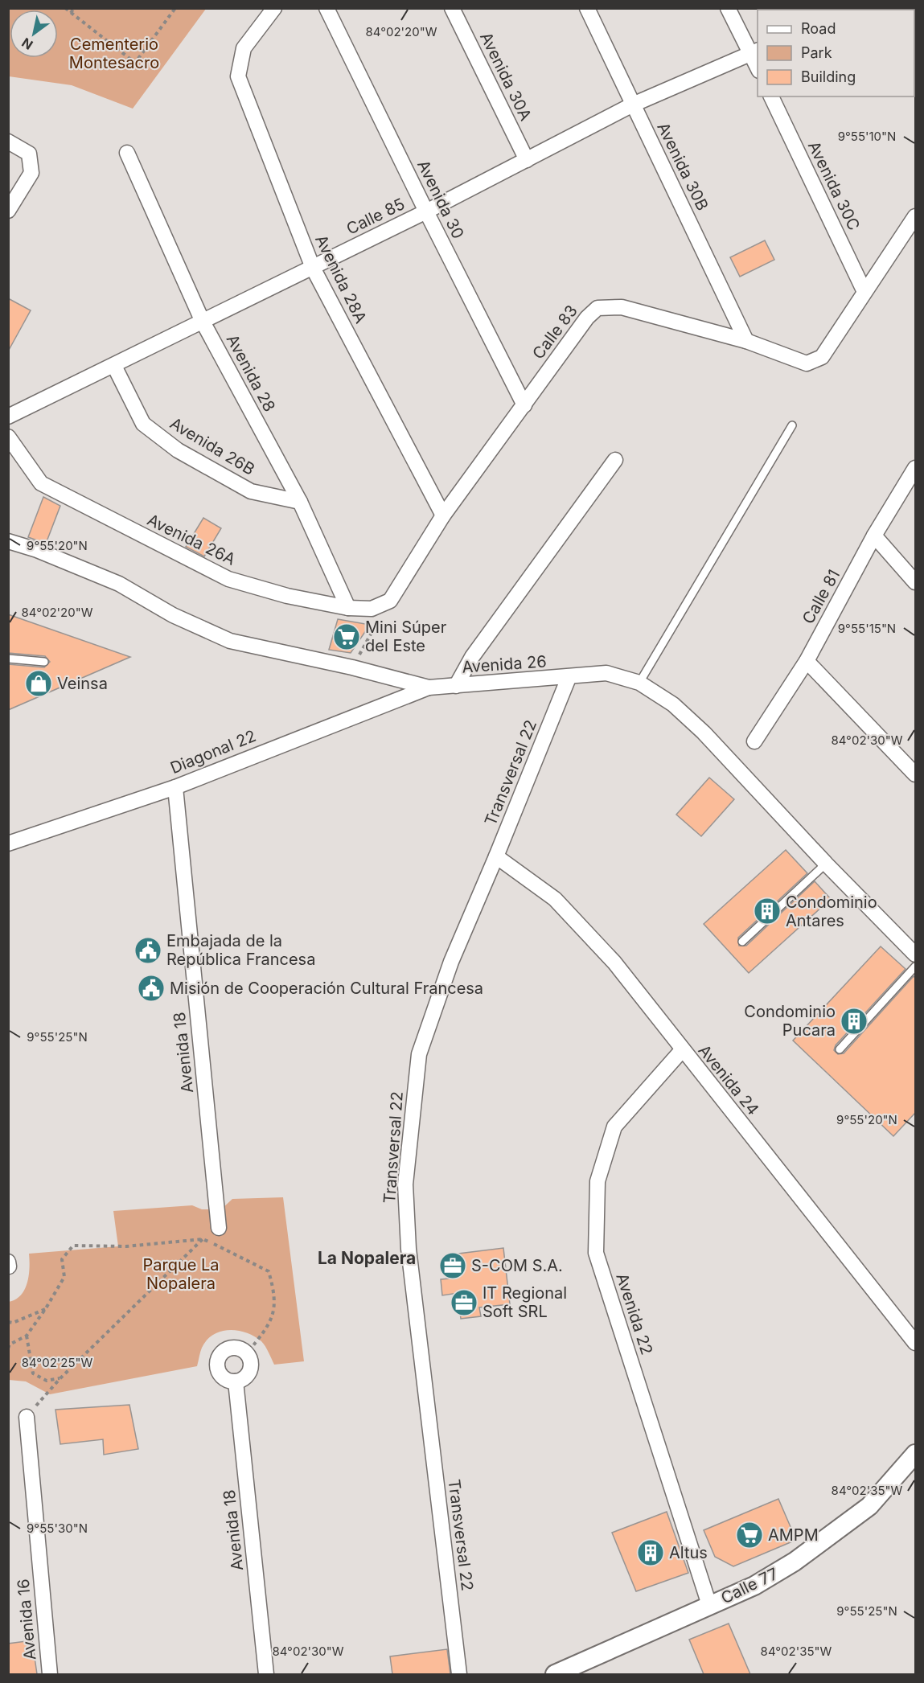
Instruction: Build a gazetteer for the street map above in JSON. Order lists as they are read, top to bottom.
{
  "streets": {
    "street": [
      "Avenida 30A",
      "Avenida 30B",
      "Avenida 30C",
      "Avenida 30",
      "Calle 85",
      "Avenida 28A",
      "Calle 83",
      "Avenida 28",
      "Avenida 26B",
      "Avenida 26A",
      "Calle 81",
      "Avenida 26",
      "Diagonal 22",
      "Transversal 22",
      "Avenida 18",
      "Avenida 24",
      "Avenida 22",
      "Calle 77",
      "Avenida 16"
    ]
  },
  "crossings": [
    ["Avenida 30A", "Calle 85"],
    ["Avenida 30B", "Calle 85"],
    ["Avenida 30B", "Calle 83"],
    ["Avenida 30C", "Calle 83"],
    ["Avenida 30", "Calle 85"],
    ["Avenida 30", "Calle 83"],
    ["Calle 85", "Avenida 28A"],
    ["Calle 85", "Avenida 28"],
    ["Calle 85", "Avenida 26B"],
    ["Avenida 28A", "Calle 83"],
    ["Calle 83", "Avenida 26A"],
    ["Avenida 28", "Avenida 26B"],
    ["Avenida 28", "Avenida 26A"],
    ["Avenida 26", "Diagonal 22"],
    ["Avenida 26", "Transversal 22"],
    ["Diagonal 22", "Avenida 18"],
    ["Transversal 22", "Avenida 24"],
    ["Avenida 24", "Avenida 22"],
    ["Avenida 22", "Calle 77"]
  ],
  "districts": ["La Nopalera"],
  "parks": ["Cementerio Montesacro", "Parque La Nopalera"],
  "places": {
    "supermarket": ["Mini Súper del Este", "AMPM"],
    "shop": ["Veinsa"],
    "building": ["Condominio Antares", "Condominio Pucara", "Altus"],
    "public building": ["Embajada de la República Francesa", "Misión de Cooperación Cultural Francesa"],
    "office": ["S-COM S.A.", "IT Regional Soft SRL"]
  },
  "legend": ["Road", "Park", "Building"],
  "north": "bottom left",
  "coordinates": [
    "84°02'20\"W",
    "9°55'10\"N",
    "9°55'20\"N",
    "9°55'15\"N",
    "84°02'30\"W",
    "9°55'25\"N",
    "84°02'25\"W",
    "84°02'35\"W",
    "9°55'30\"N"
  ]
}
